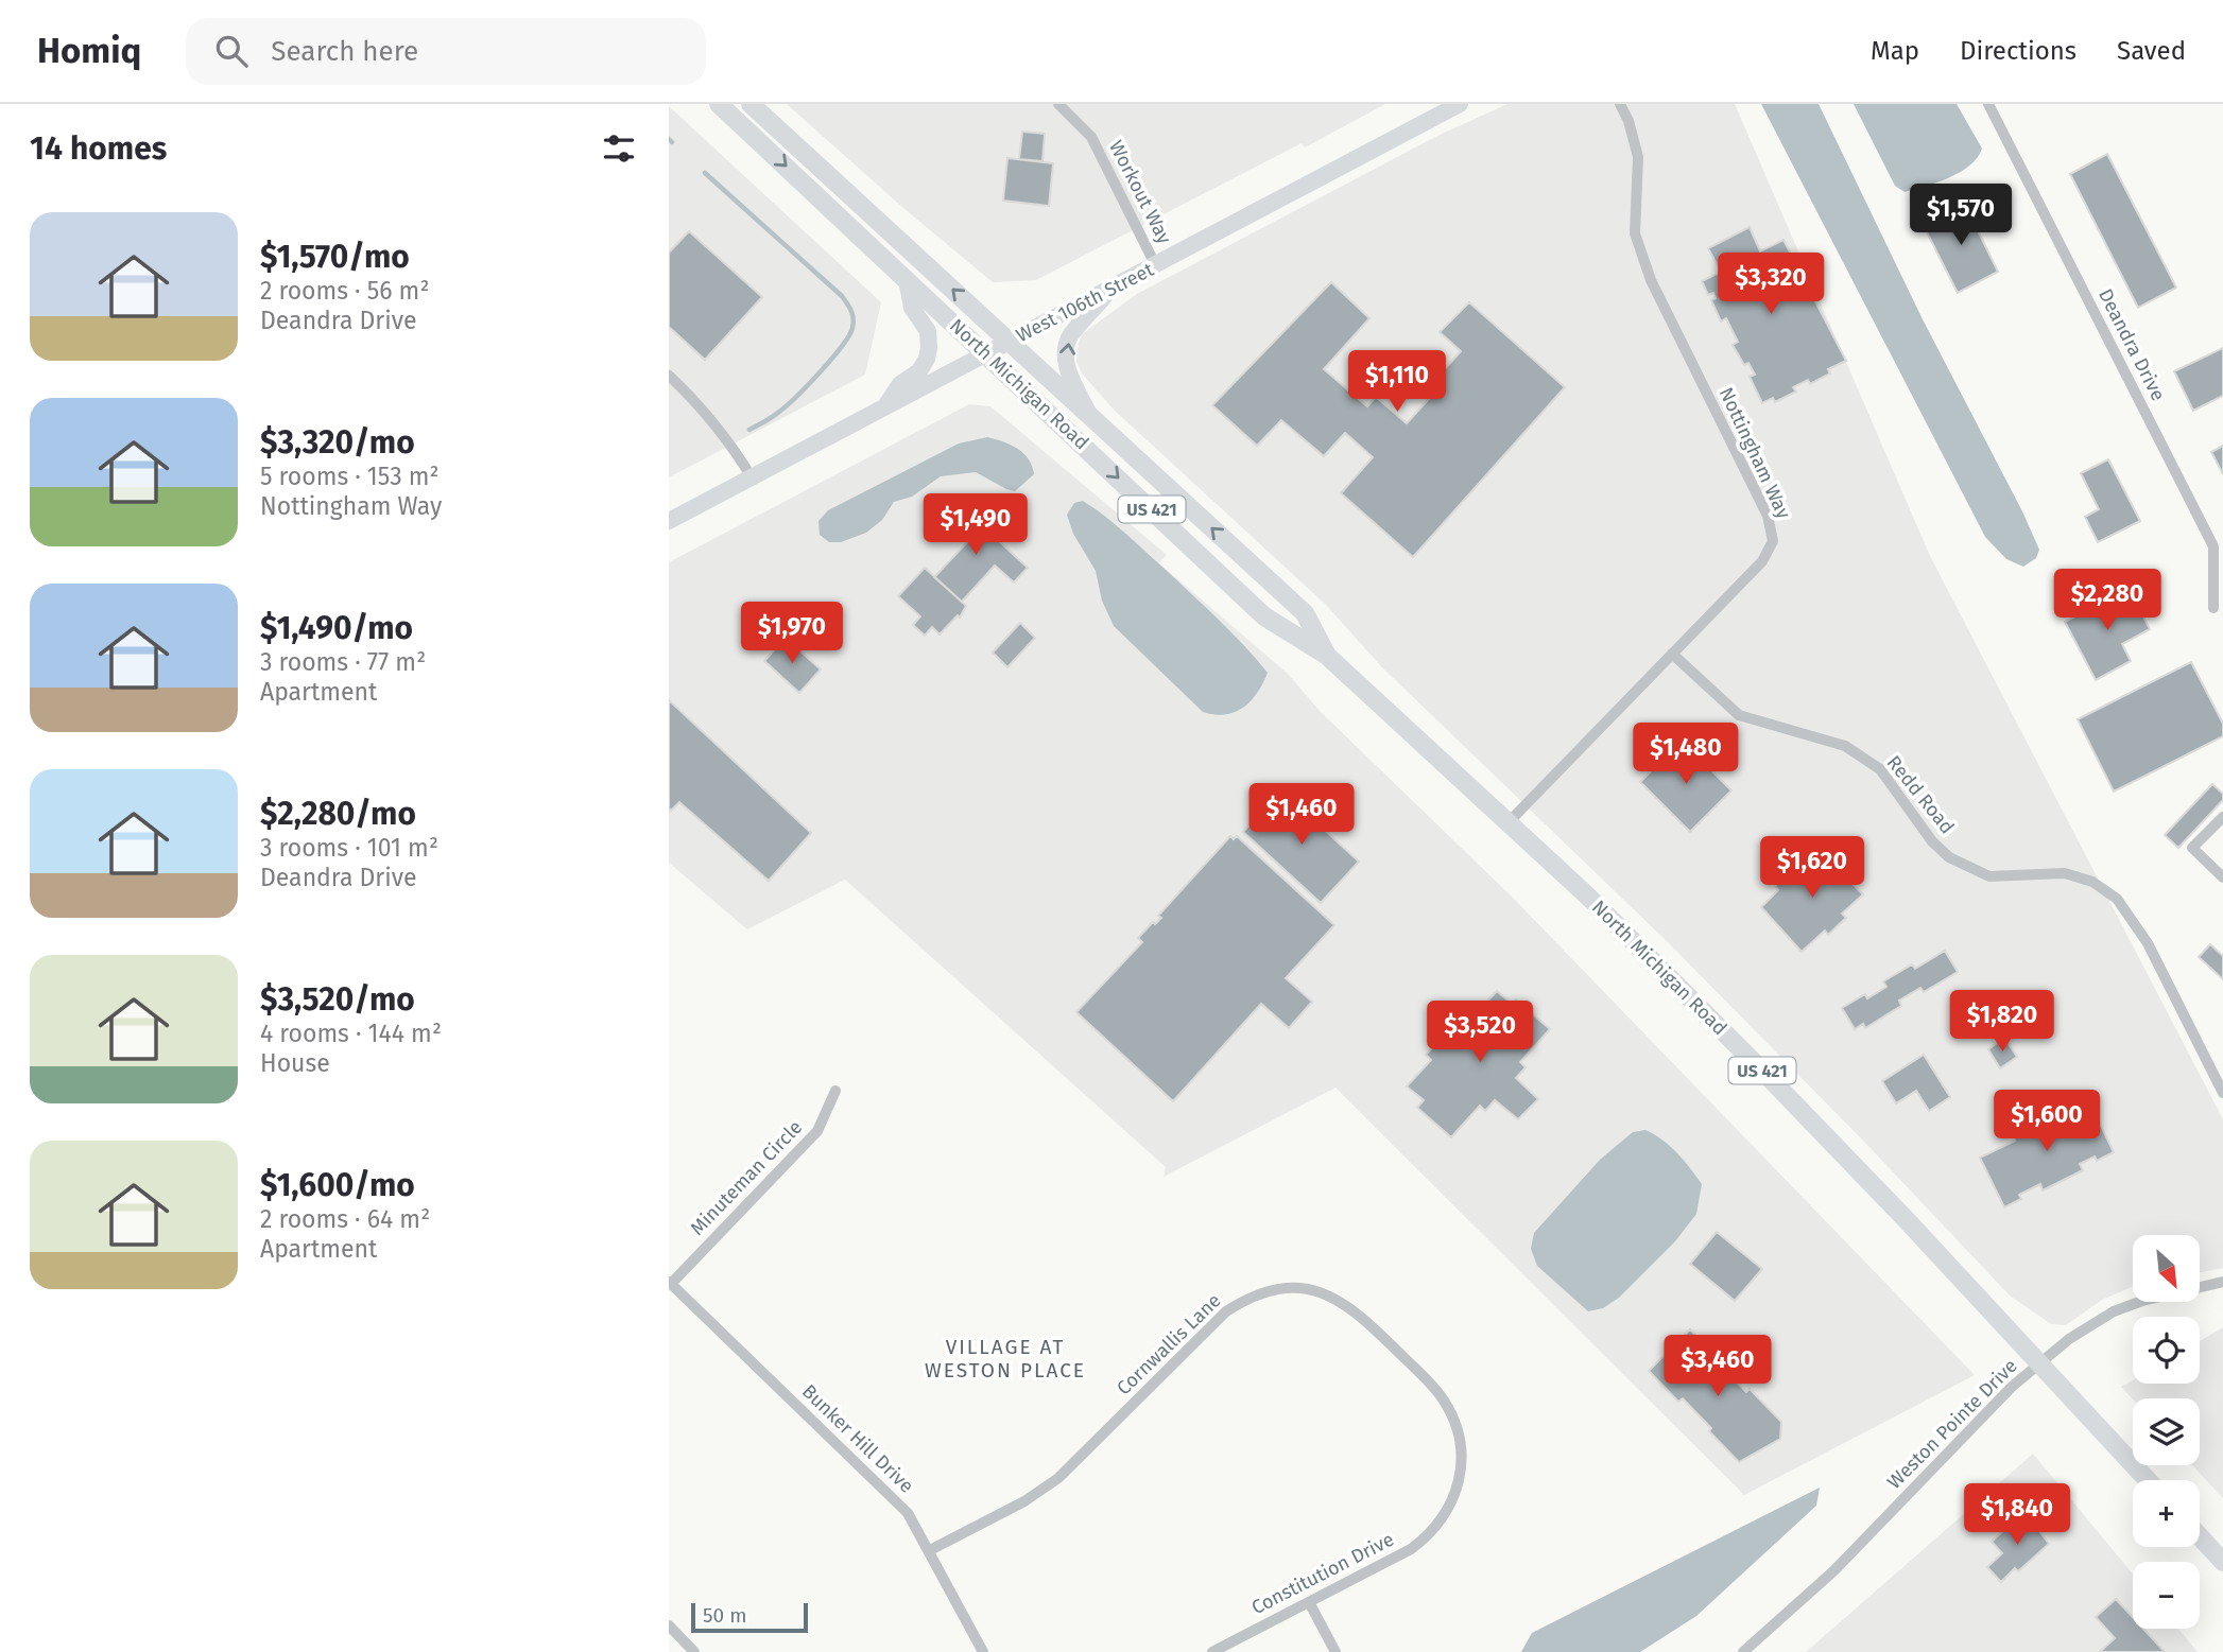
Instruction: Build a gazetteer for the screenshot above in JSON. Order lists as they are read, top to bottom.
{
  "streets": {
    "main road": ["North Michigan Road", "US 421"],
    "street": [
      "Workout Way",
      "West 106th Street",
      "Deandra Drive",
      "Nottingham Way",
      "Redd Road",
      "Minuteman Circle",
      "Cornwallis Lane",
      "Weston Pointe Drive",
      "Bunker Hill Drive",
      "Constitution Drive"
    ]
  },
  "crossings": [
    ["Workout Way", "West 106th Street"],
    ["West 106th Street", "North Michigan Road"],
    ["North Michigan Road", "Nottingham Way"],
    ["North Michigan Road", "Weston Pointe Drive"],
    ["Nottingham Way", "Redd Road"],
    ["Minuteman Circle", "Bunker Hill Drive"],
    ["Cornwallis Lane", "Bunker Hill Drive"],
    ["Cornwallis Lane", "Constitution Drive"]
  ],
  "districts": ["VILLAGE AT WESTON PLACE"],
  "scale_bar": "50 m",
  "north": "bottom right",
  "page": {
    "header": "Homiq",
    "search": "Search here",
    "nav": ["Map", "Directions", "Saved"],
    "heading": "14 homes",
    "price": [
      "$1,570",
      "$3,320",
      "$1,110",
      "$1,490",
      "$2,280",
      "$1,970",
      "$1,480",
      "$1,460",
      "$1,620",
      "$1,820",
      "$3,520",
      "$1,600",
      "$3,460",
      "$1,840"
    ],
    "list": [
      {
        "name": "$1,570/mo",
        "note": "2 rooms · 56 m² · Deandra Drive"
      },
      {
        "name": "$3,320/mo",
        "note": "5 rooms · 153 m² · Nottingham Way"
      },
      {
        "name": "$1,490/mo",
        "note": "3 rooms · 77 m² · Apartment"
      },
      {
        "name": "$2,280/mo",
        "note": "3 rooms · 101 m² · Deandra Drive"
      },
      {
        "name": "$3,520/mo",
        "note": "4 rooms · 144 m² · House"
      },
      {
        "name": "$1,600/mo",
        "note": "2 rooms · 64 m² · Apartment"
      }
    ],
    "map_buttons": ["+", "−"],
    "scale": "50 m"
  }
}
